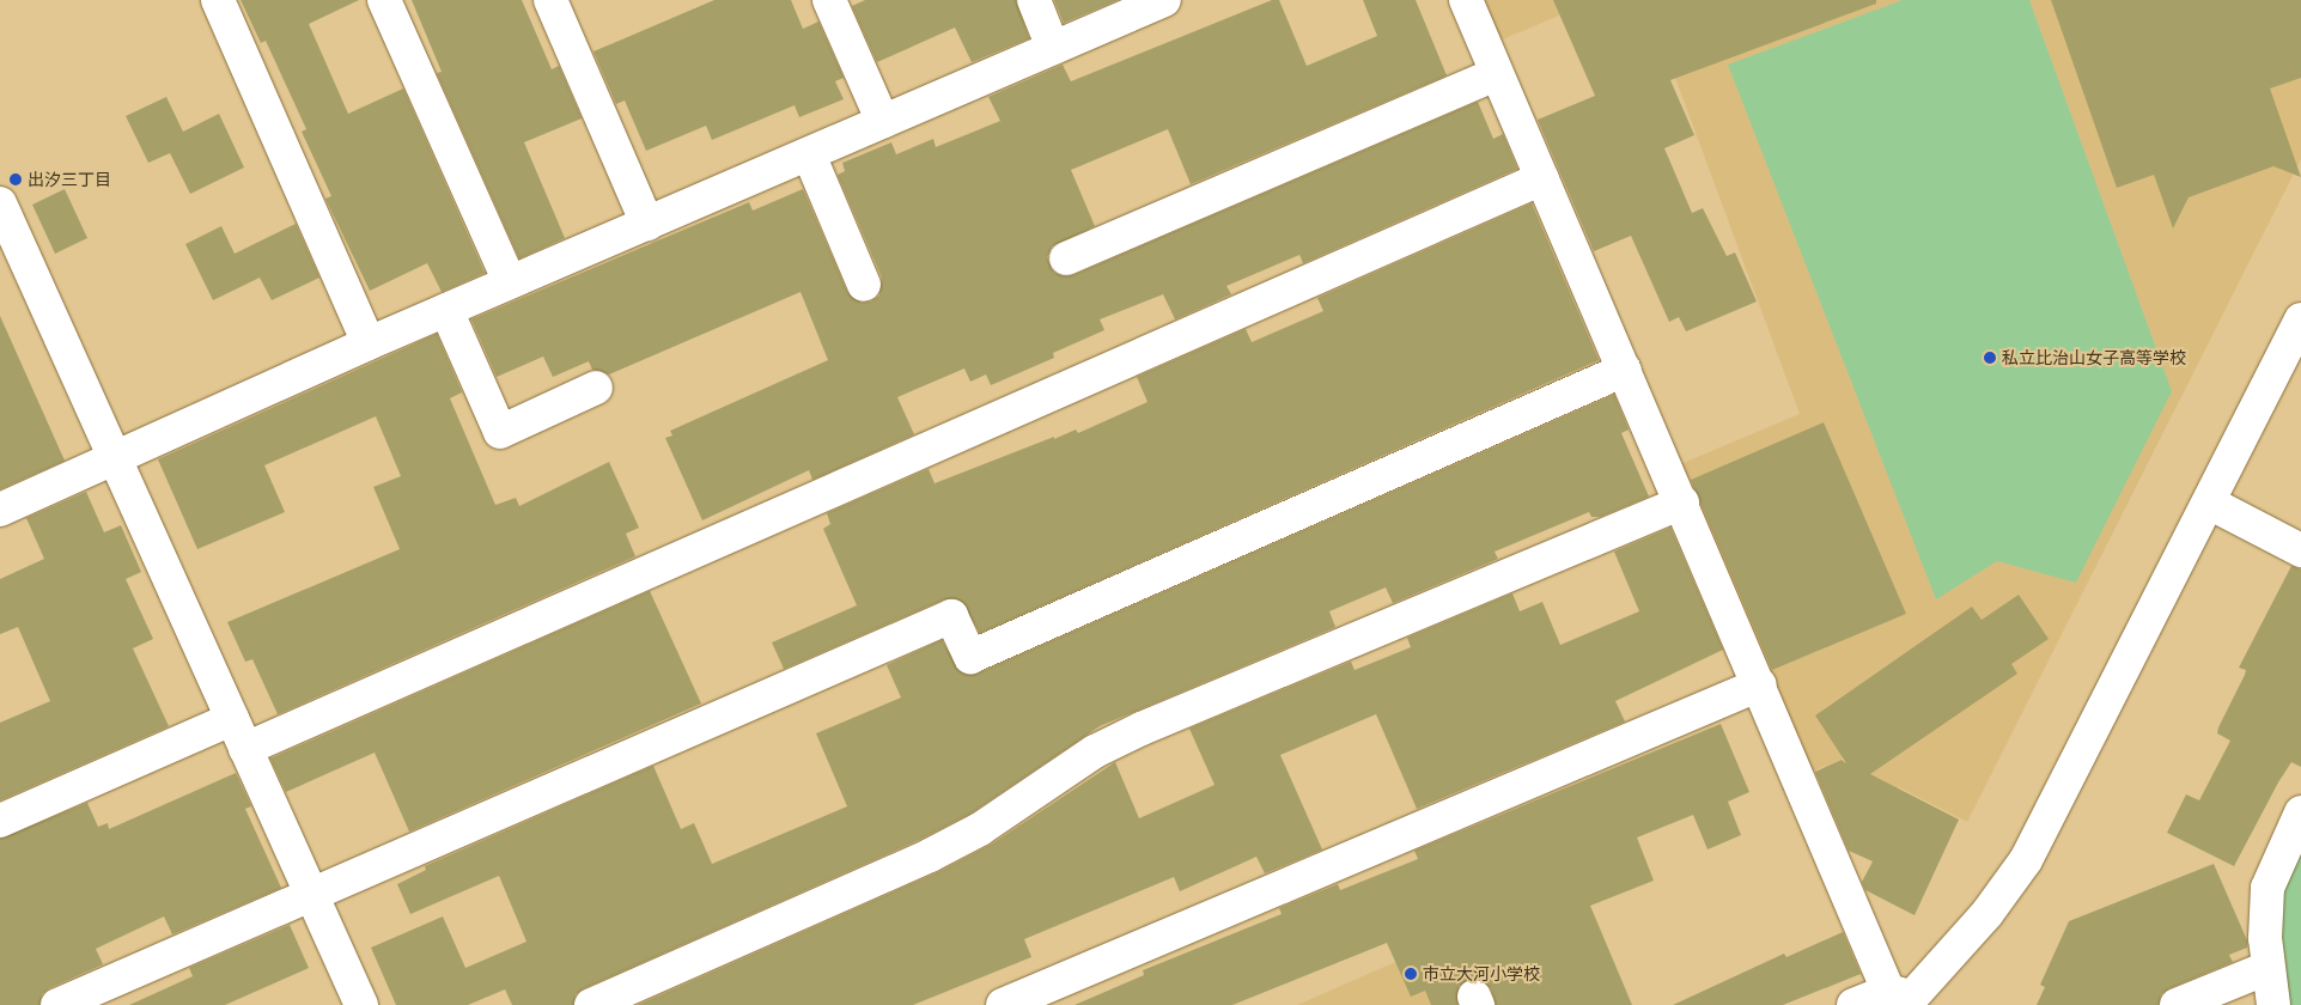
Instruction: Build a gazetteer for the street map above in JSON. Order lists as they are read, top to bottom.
{
  "places": ["出汐三丁目", "私立比治山女子高等学校", "市立大河小学校"]
}
